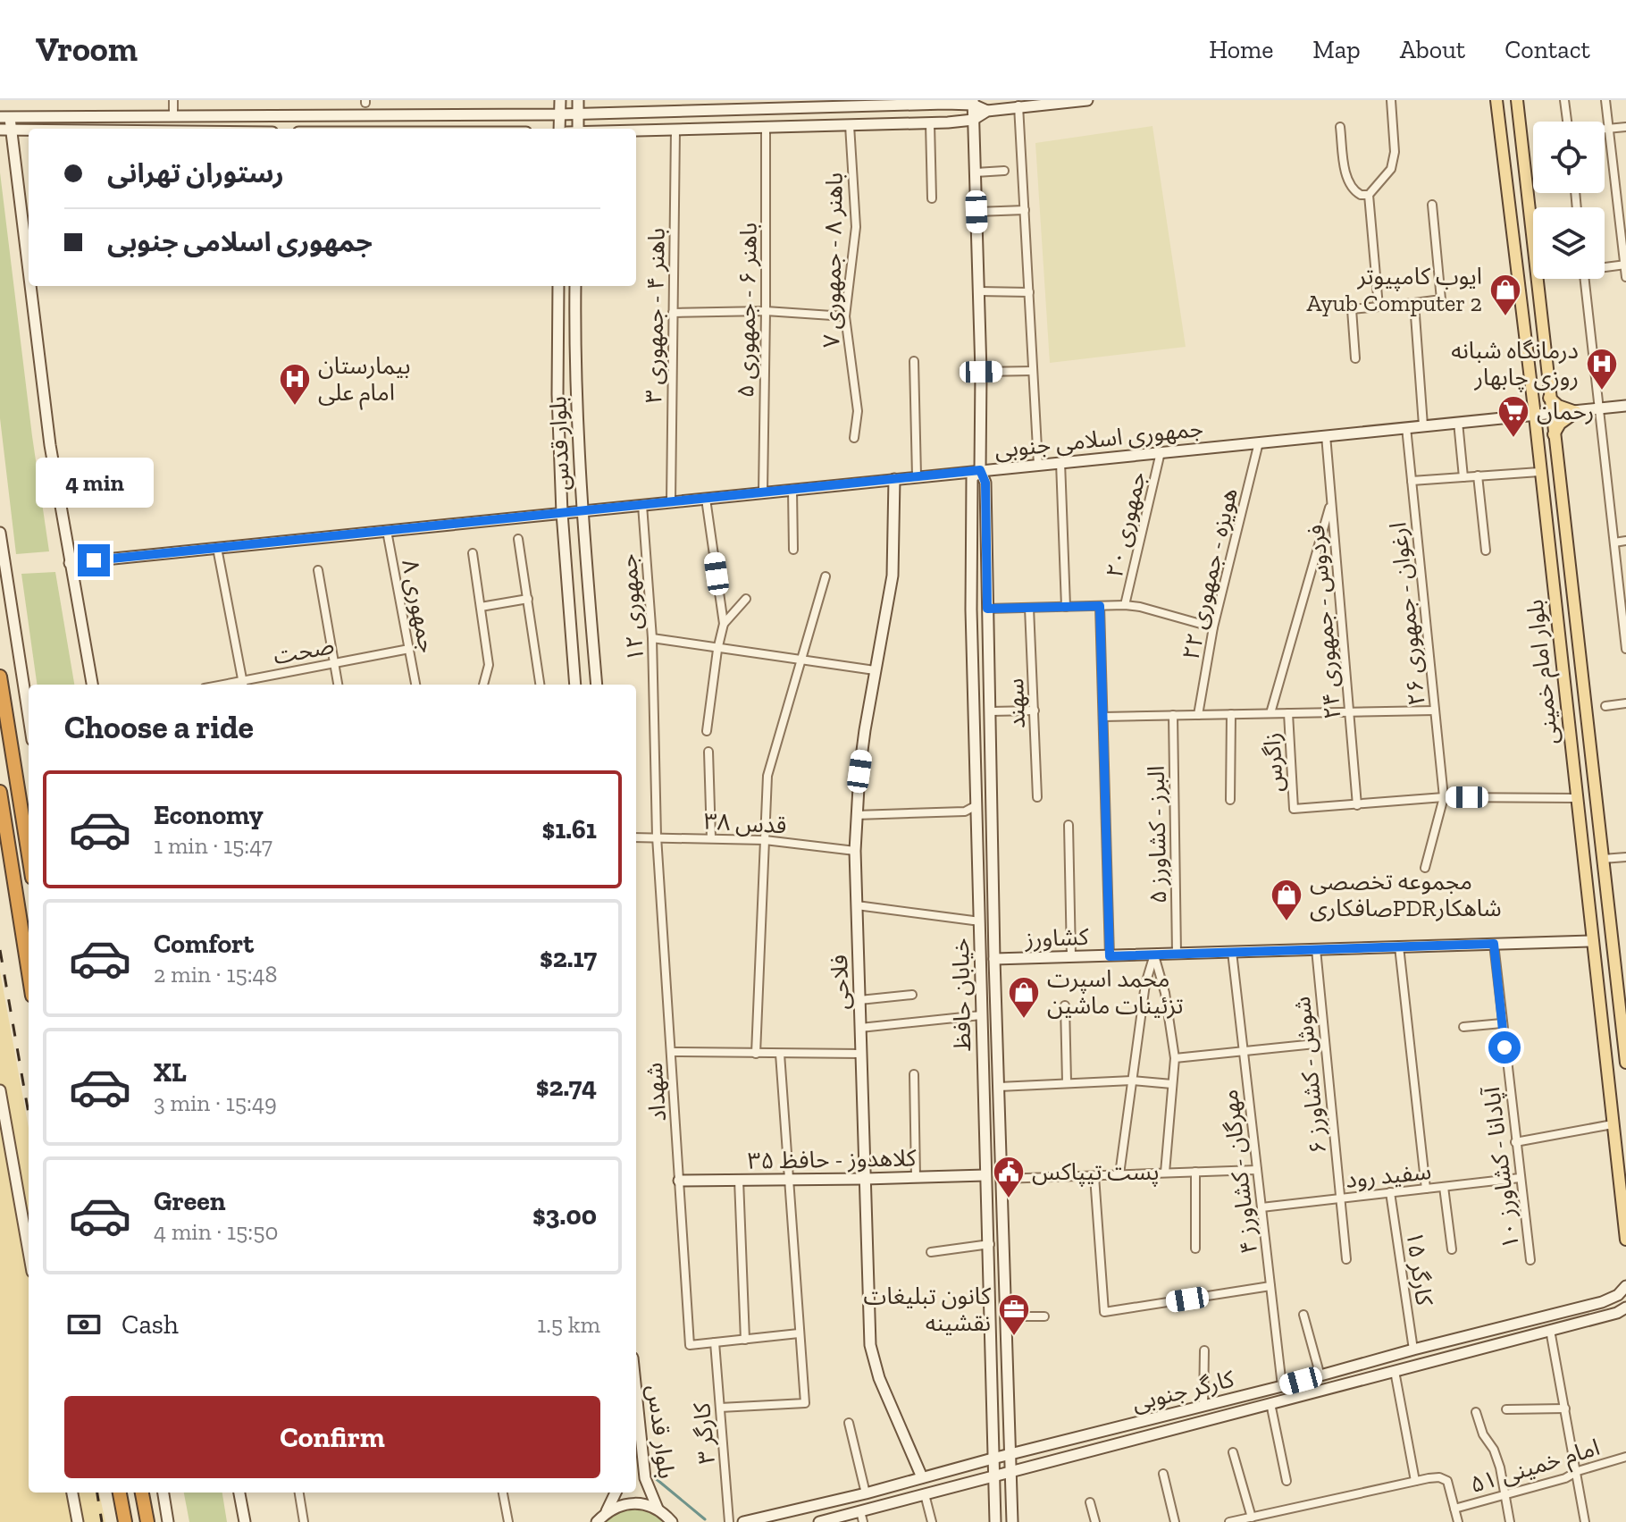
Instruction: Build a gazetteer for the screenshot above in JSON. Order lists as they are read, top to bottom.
{
  "streets": {
    "main road": [
      "جمهوری اسلامی جنوبی",
      "بلوار قدس",
      "بلوار امام خمینی",
      "کشاورز",
      "فلاحی",
      "خیابان حافظ",
      "کلاهدوز - حافظ ۳۵",
      "کارگر جنوبی"
    ],
    "street": [
      "باهنر ۸ - جمهوری ۷",
      "باهنر ۶ - جمهوری ۵",
      "باهنر ۴ - جمهوری ۳",
      "جمهوری ۲۰",
      "هویزه - جمهوری ۲۲",
      "جمهوری ۸",
      "جمهوری ۱۲",
      "ارغوان - جمهوری ۲۶",
      "فردوس - جمهوری ۲۴",
      "صحت",
      "سهند",
      "زاگرس",
      "قدس ۳۸",
      "البرز - کشاورز ۵",
      "شوش - کشاورز ۶",
      "شهداد",
      "آپادانا - کشاورز ۱۰",
      "مهرگان - کشاورز ۴",
      "سفید رود",
      "کارگر ۱۵",
      "کارگر ۳",
      "امام خمینی ۵۱"
    ]
  },
  "crossings": [
    ["باهنر ۶ - جمهوری ۵", "جمهوری اسلامی جنوبی"],
    ["باهنر ۴ - جمهوری ۳", "جمهوری اسلامی جنوبی"],
    ["جمهوری اسلامی جنوبی", "بلوار قدس"],
    ["جمهوری اسلامی جنوبی", "جمهوری ۲۰"],
    ["جمهوری اسلامی جنوبی", "هویزه - جمهوری ۲۲"],
    ["جمهوری اسلامی جنوبی", "جمهوری ۸"],
    ["جمهوری اسلامی جنوبی", "جمهوری ۱۲"],
    ["جمهوری اسلامی جنوبی", "ارغوان - جمهوری ۲۶"],
    ["جمهوری اسلامی جنوبی", "فردوس - جمهوری ۲۴"],
    ["جمهوری اسلامی جنوبی", "بلوار امام خمینی"],
    ["جمهوری اسلامی جنوبی", "فلاحی"],
    ["جمهوری اسلامی جنوبی", "خیابان حافظ"],
    ["جمهوری ۸", "صحت"],
    ["جمهوری ۱۲", "قدس ۳۸"],
    ["جمهوری ۱۲", "شهداد"],
    ["فردوس - جمهوری ۲۴", "زاگرس"],
    ["بلوار امام خمینی", "کشاورز"],
    ["قدس ۳۸", "فلاحی"],
    ["قدس ۳۸", "شهداد"],
    ["البرز - کشاورز ۵", "کشاورز"],
    ["کشاورز", "خیابان حافظ"],
    ["کشاورز", "شوش - کشاورز ۶"],
    ["کشاورز", "آپادانا - کشاورز ۱۰"],
    ["کشاورز", "مهرگان - کشاورز ۴"],
    ["فلاحی", "کلاهدوز - حافظ ۳۵"],
    ["فلاحی", "کارگر جنوبی"],
    ["خیابان حافظ", "کلاهدوز - حافظ ۳۵"],
    ["خیابان حافظ", "کارگر جنوبی"],
    ["شوش - کشاورز ۶", "سفید رود"],
    ["شهداد", "کلاهدوز - حافظ ۳۵"],
    ["شهداد", "کارگر ۳"],
    ["آپادانا - کشاورز ۱۰", "سفید رود"],
    ["مهرگان - کشاورز ۴", "سفید رود"],
    ["مهرگان - کشاورز ۴", "کارگر جنوبی"],
    ["سفید رود", "کارگر ۱۵"],
    ["کارگر ۱۵", "کارگر جنوبی"]
  ],
  "places": {
    "shop": ["ایوب کامپیوتر Ayub Computer 2", "مجموعه تخصصی صافکاریPDRشاهکار", "محمد اسپرت تزئینات ماشین"],
    "hospital": ["درمانگاه شبانه روزی چابهار", "بیمارستان امام علی"],
    "supermarket": ["رحمان"],
    "public building": ["پست تیپاکس"],
    "office": ["کانون تبلیغات نقشینه"]
  },
  "page": {
    "header": "Vroom",
    "nav": [
      "Home",
      "Map",
      "About",
      "Contact"
    ],
    "banner": ["رستوران تهرانی", "جمهوری اسلامی جنوبی"],
    "bubble": "4 min",
    "heading": "Choose a ride",
    "list": [
      {
        "name": "Economy",
        "note": "1 min · 15:47",
        "value": "$1.61"
      },
      {
        "name": "Comfort",
        "note": "2 min · 15:48",
        "value": "$2.17"
      },
      {
        "name": "XL",
        "note": "3 min · 15:49",
        "value": "$2.74"
      },
      {
        "name": "Green",
        "note": "4 min · 15:50",
        "value": "$3.00"
      }
    ],
    "pay": ["Cash", "1.5 km"],
    "buttons": "Confirm"
  }
}
